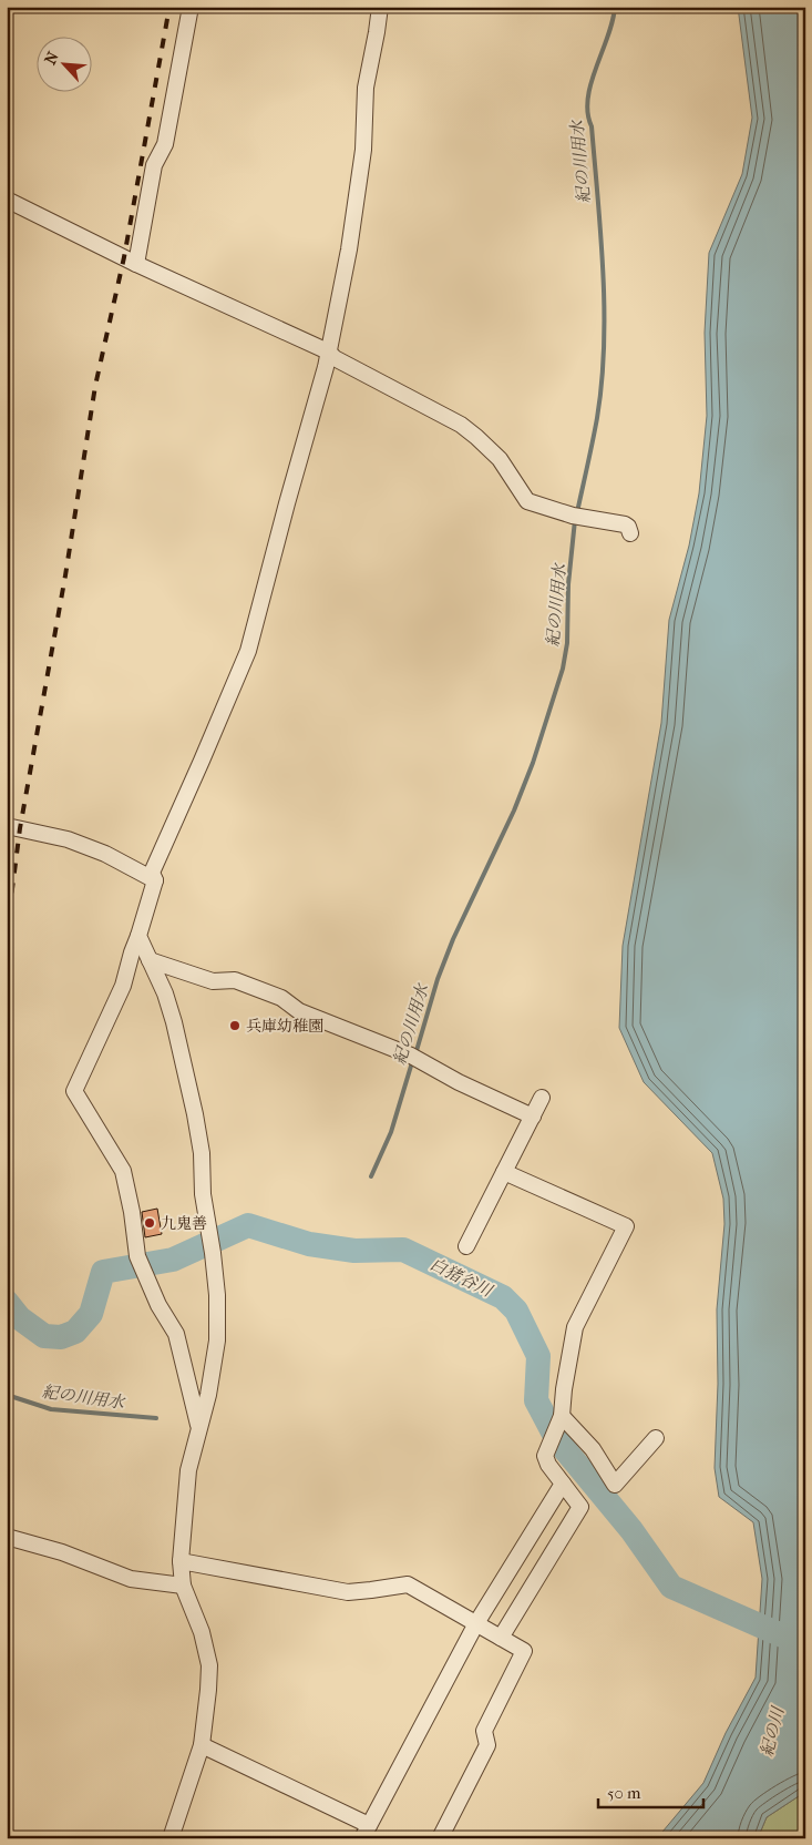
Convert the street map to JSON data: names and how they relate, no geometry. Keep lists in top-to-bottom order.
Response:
{
  "water": ["紀の川用水", "白猪谷川", "紀の川"],
  "places": ["兵庫幼稚園", "九鬼善"],
  "scale_bar": "50 m",
  "north": "top left"
}
